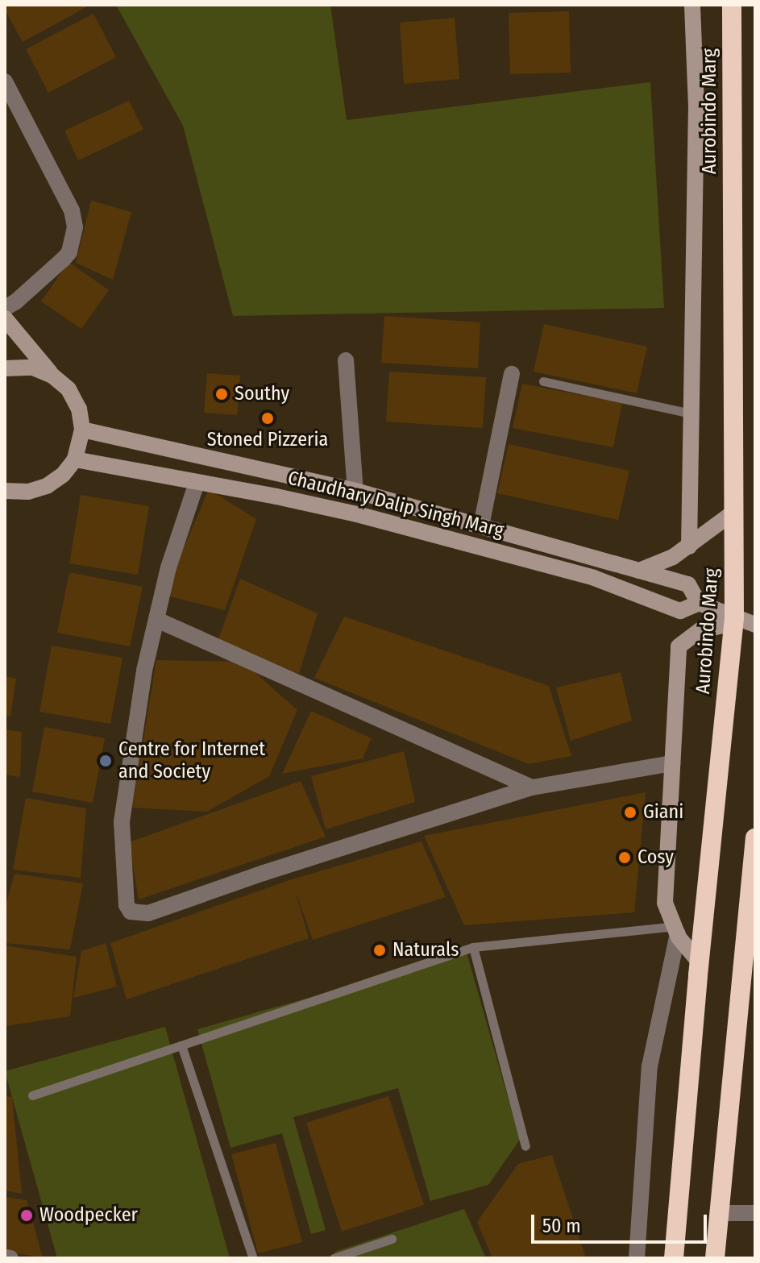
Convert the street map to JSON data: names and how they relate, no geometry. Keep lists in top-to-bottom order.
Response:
{
  "streets": {
    "highway": ["Aurobindo Marg"],
    "street": ["Chaudhary Dalip Singh Marg"]
  },
  "places": [
    "Southy",
    "Stoned Pizzeria",
    "Centre for Internet and Society",
    "Giani",
    "Cosy",
    "Naturals",
    "Woodpecker"
  ],
  "scale_bar": "50 m"
}
